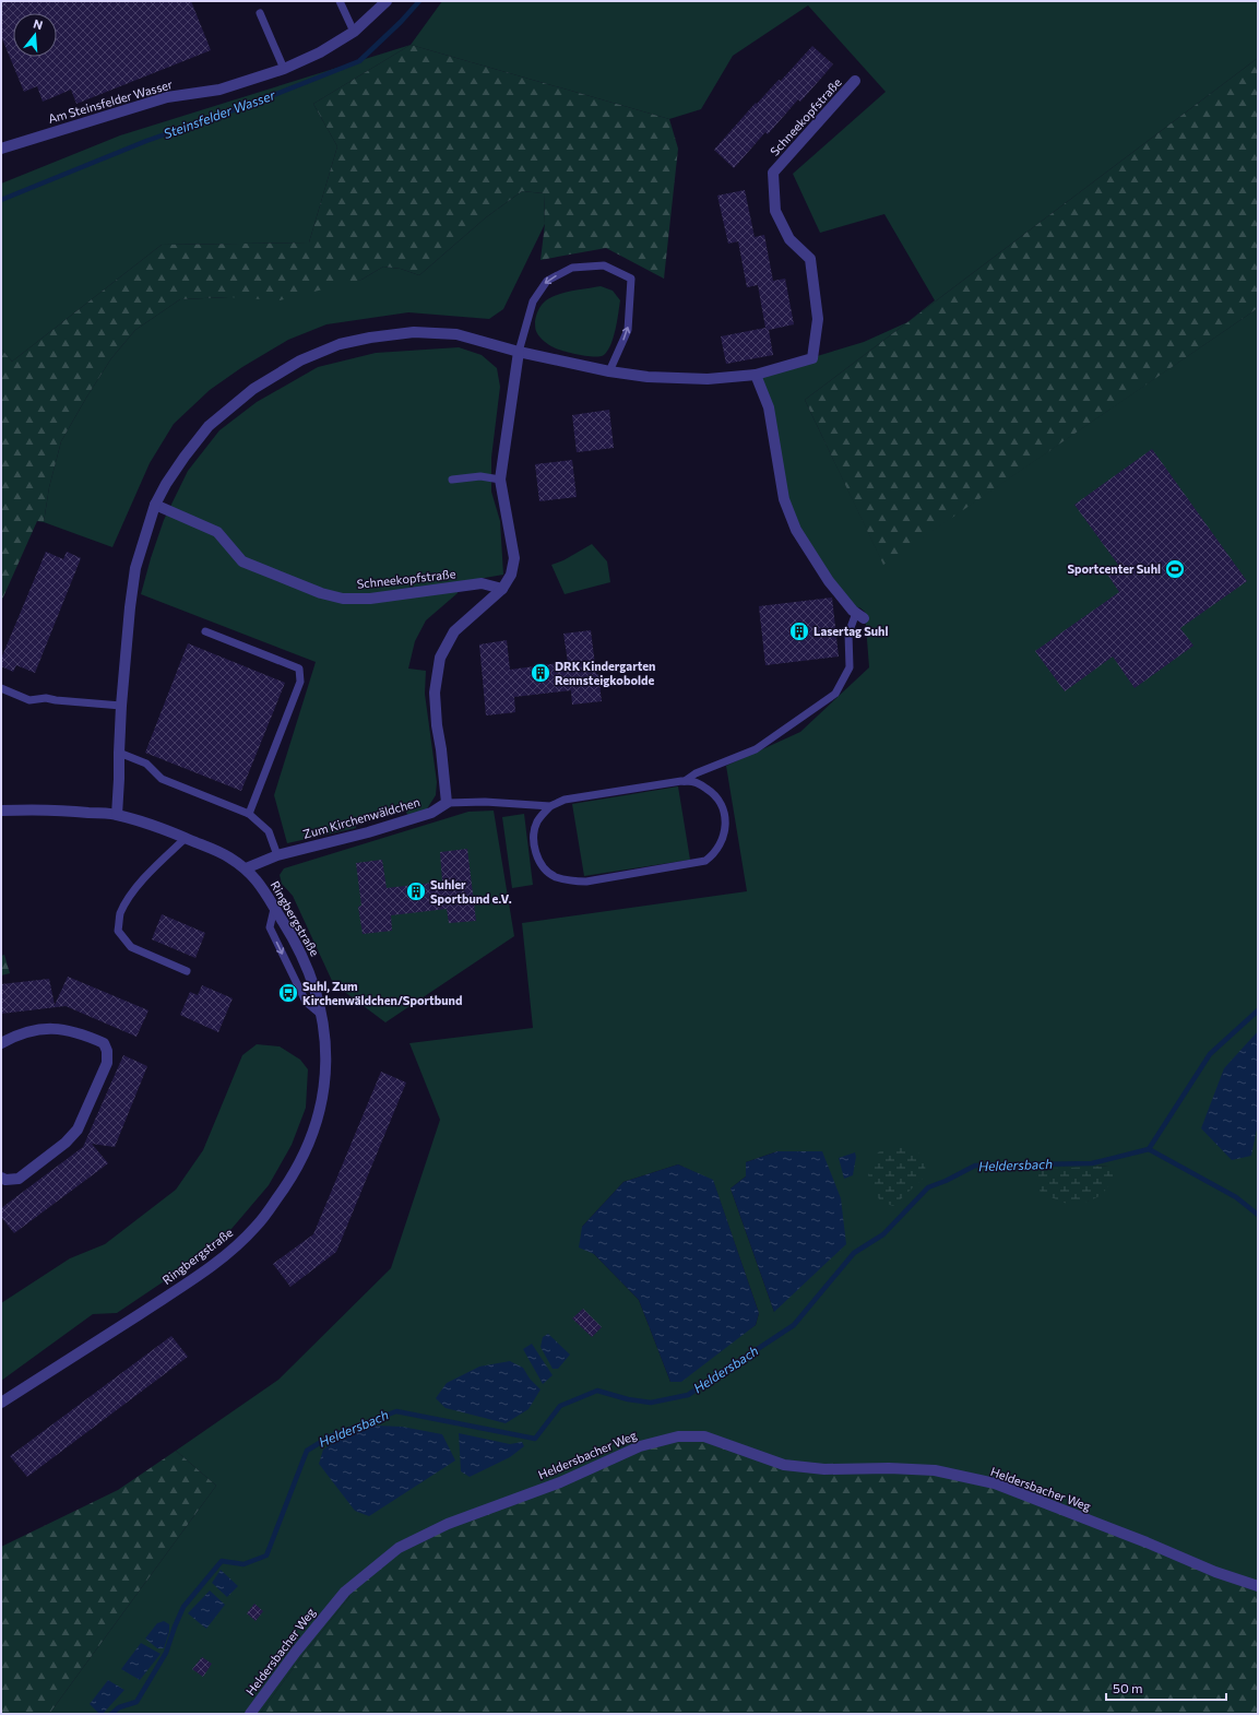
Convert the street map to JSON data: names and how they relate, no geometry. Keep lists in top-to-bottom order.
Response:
{
  "streets": {
    "street": [
      "Am Steinsfelder Wasser",
      "Schneekopfstraße",
      "Zum Kirchenwäldchen",
      "Ringbergstraße",
      "Heldersbacher Weg"
    ]
  },
  "crossings": [
    ["Schneekopfstraße", "Ringbergstraße"],
    ["Zum Kirchenwäldchen", "Ringbergstraße"]
  ],
  "water": ["Steinsfelder Wasser", "Heldersbach"],
  "places": {
    "sports": ["Sportcenter Suhl"],
    "building": ["Lasertag Suhl", "DRK Kindergarten Rennsteigkobolde", "Suhler Sportbund e.V."],
    "bus stop": ["Suhl, Zum Kirchenwäldchen/Sportbund"]
  },
  "scale_bar": "50 m",
  "north": "top"
}
